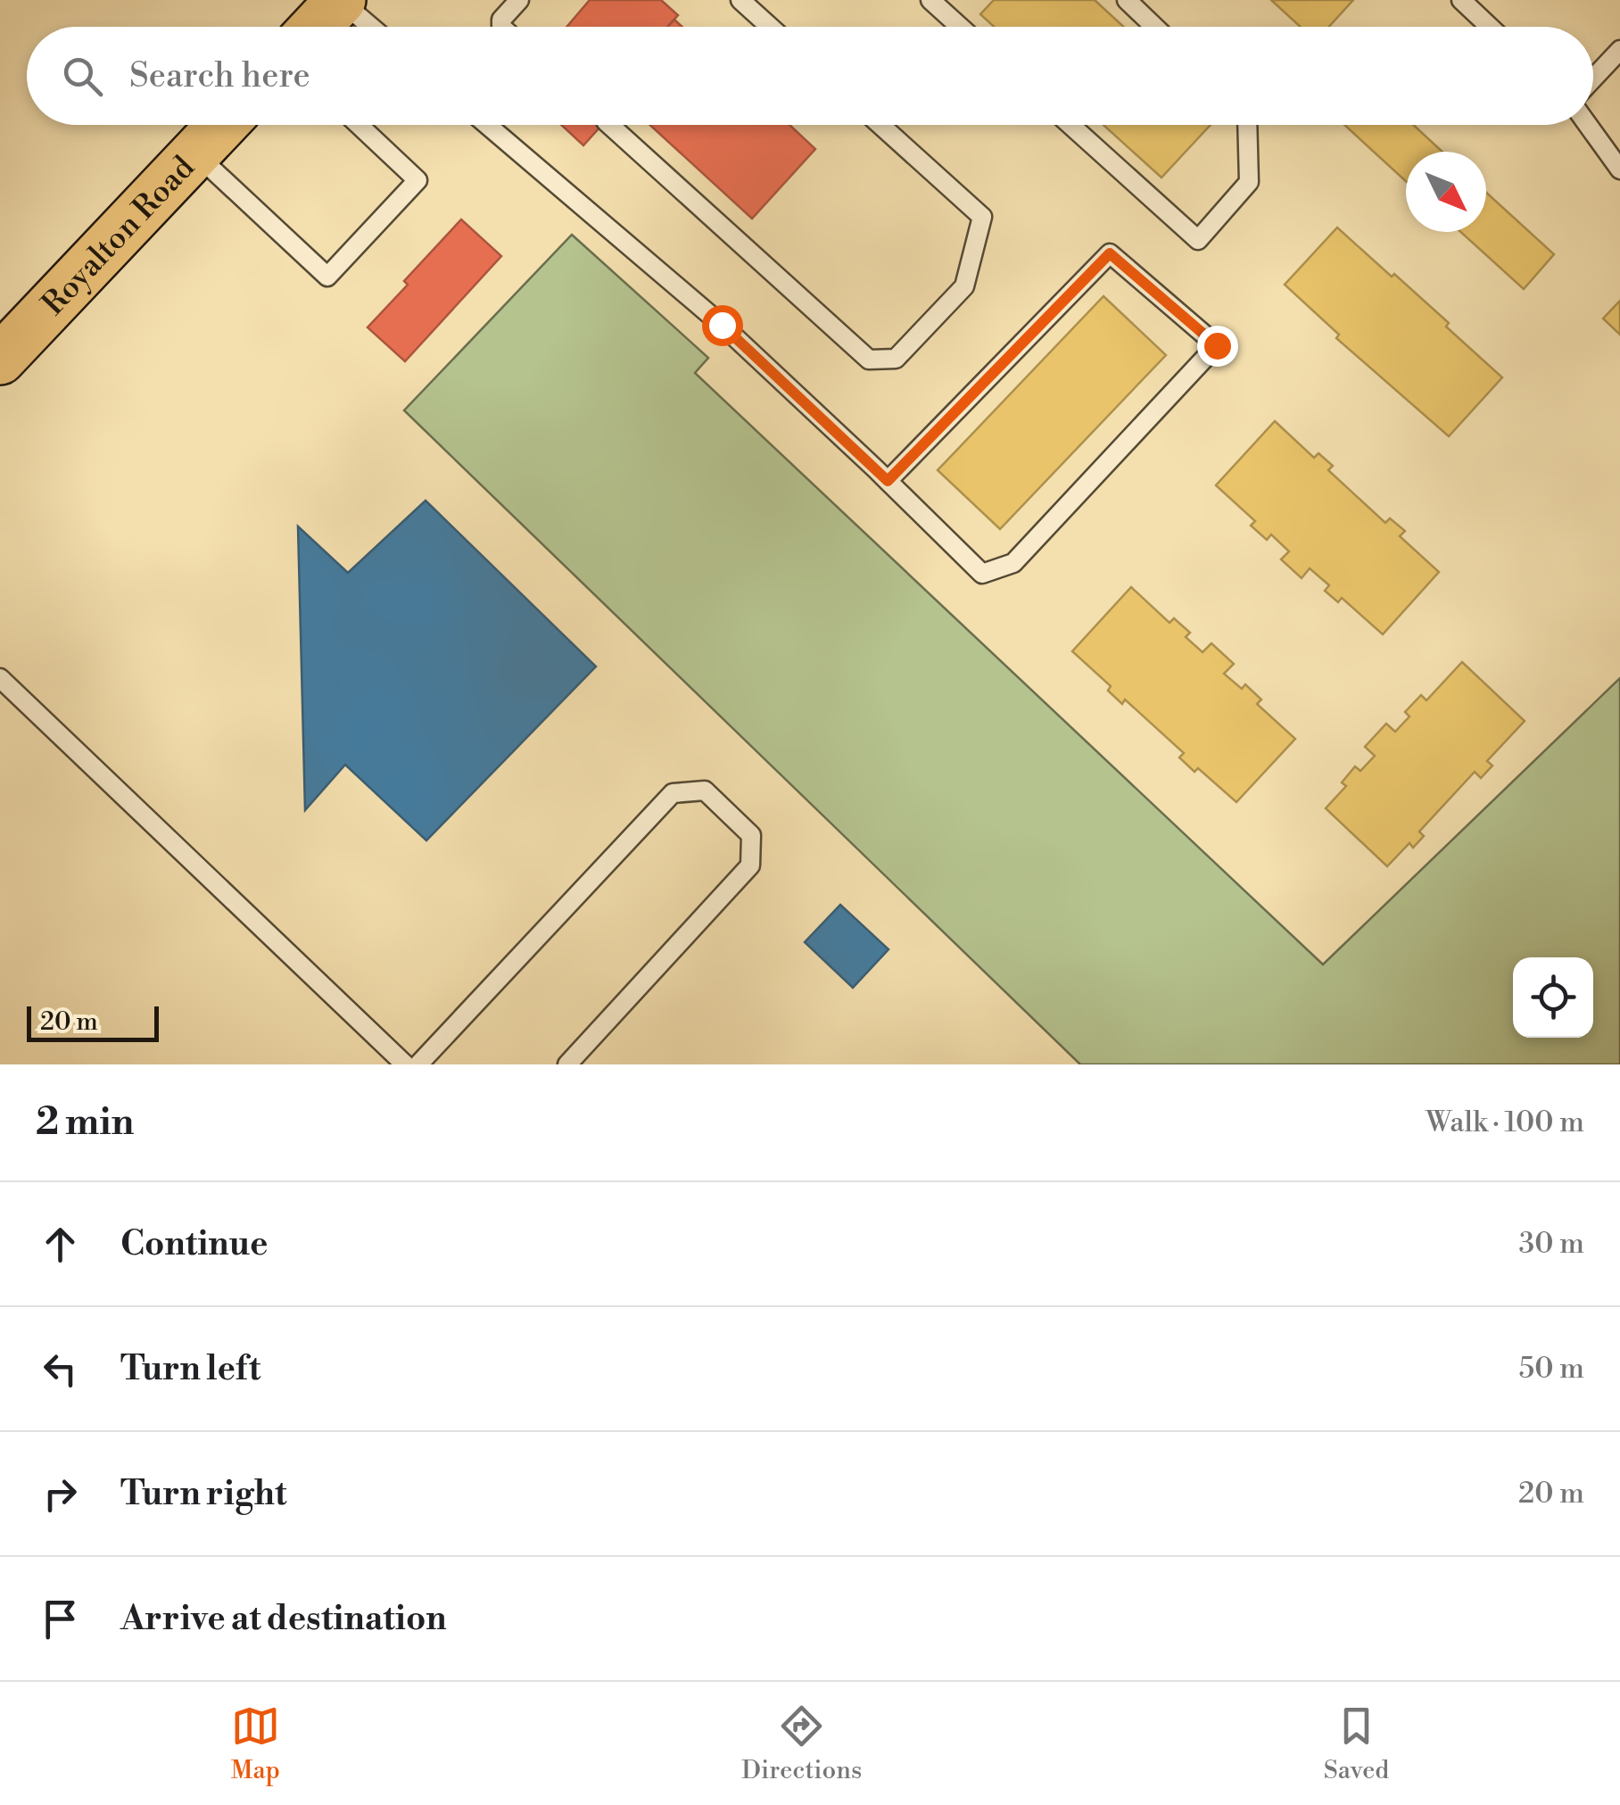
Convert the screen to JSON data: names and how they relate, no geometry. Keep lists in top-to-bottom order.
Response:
{
  "streets": {
    "main road": ["Royalton Road"]
  },
  "scale_bar": "20 m",
  "north": "bottom right",
  "page": {
    "search": "Search here",
    "scale": "20 m",
    "heading": ["2 min", "Walk · 100 m"],
    "list": [
      ["Continue", "30 m"],
      ["Turn left", "50 m"],
      ["Turn right", "20 m"],
      "Arrive at destination"
    ],
    "nav": ["Map", "Directions", "Saved"]
  }
}
